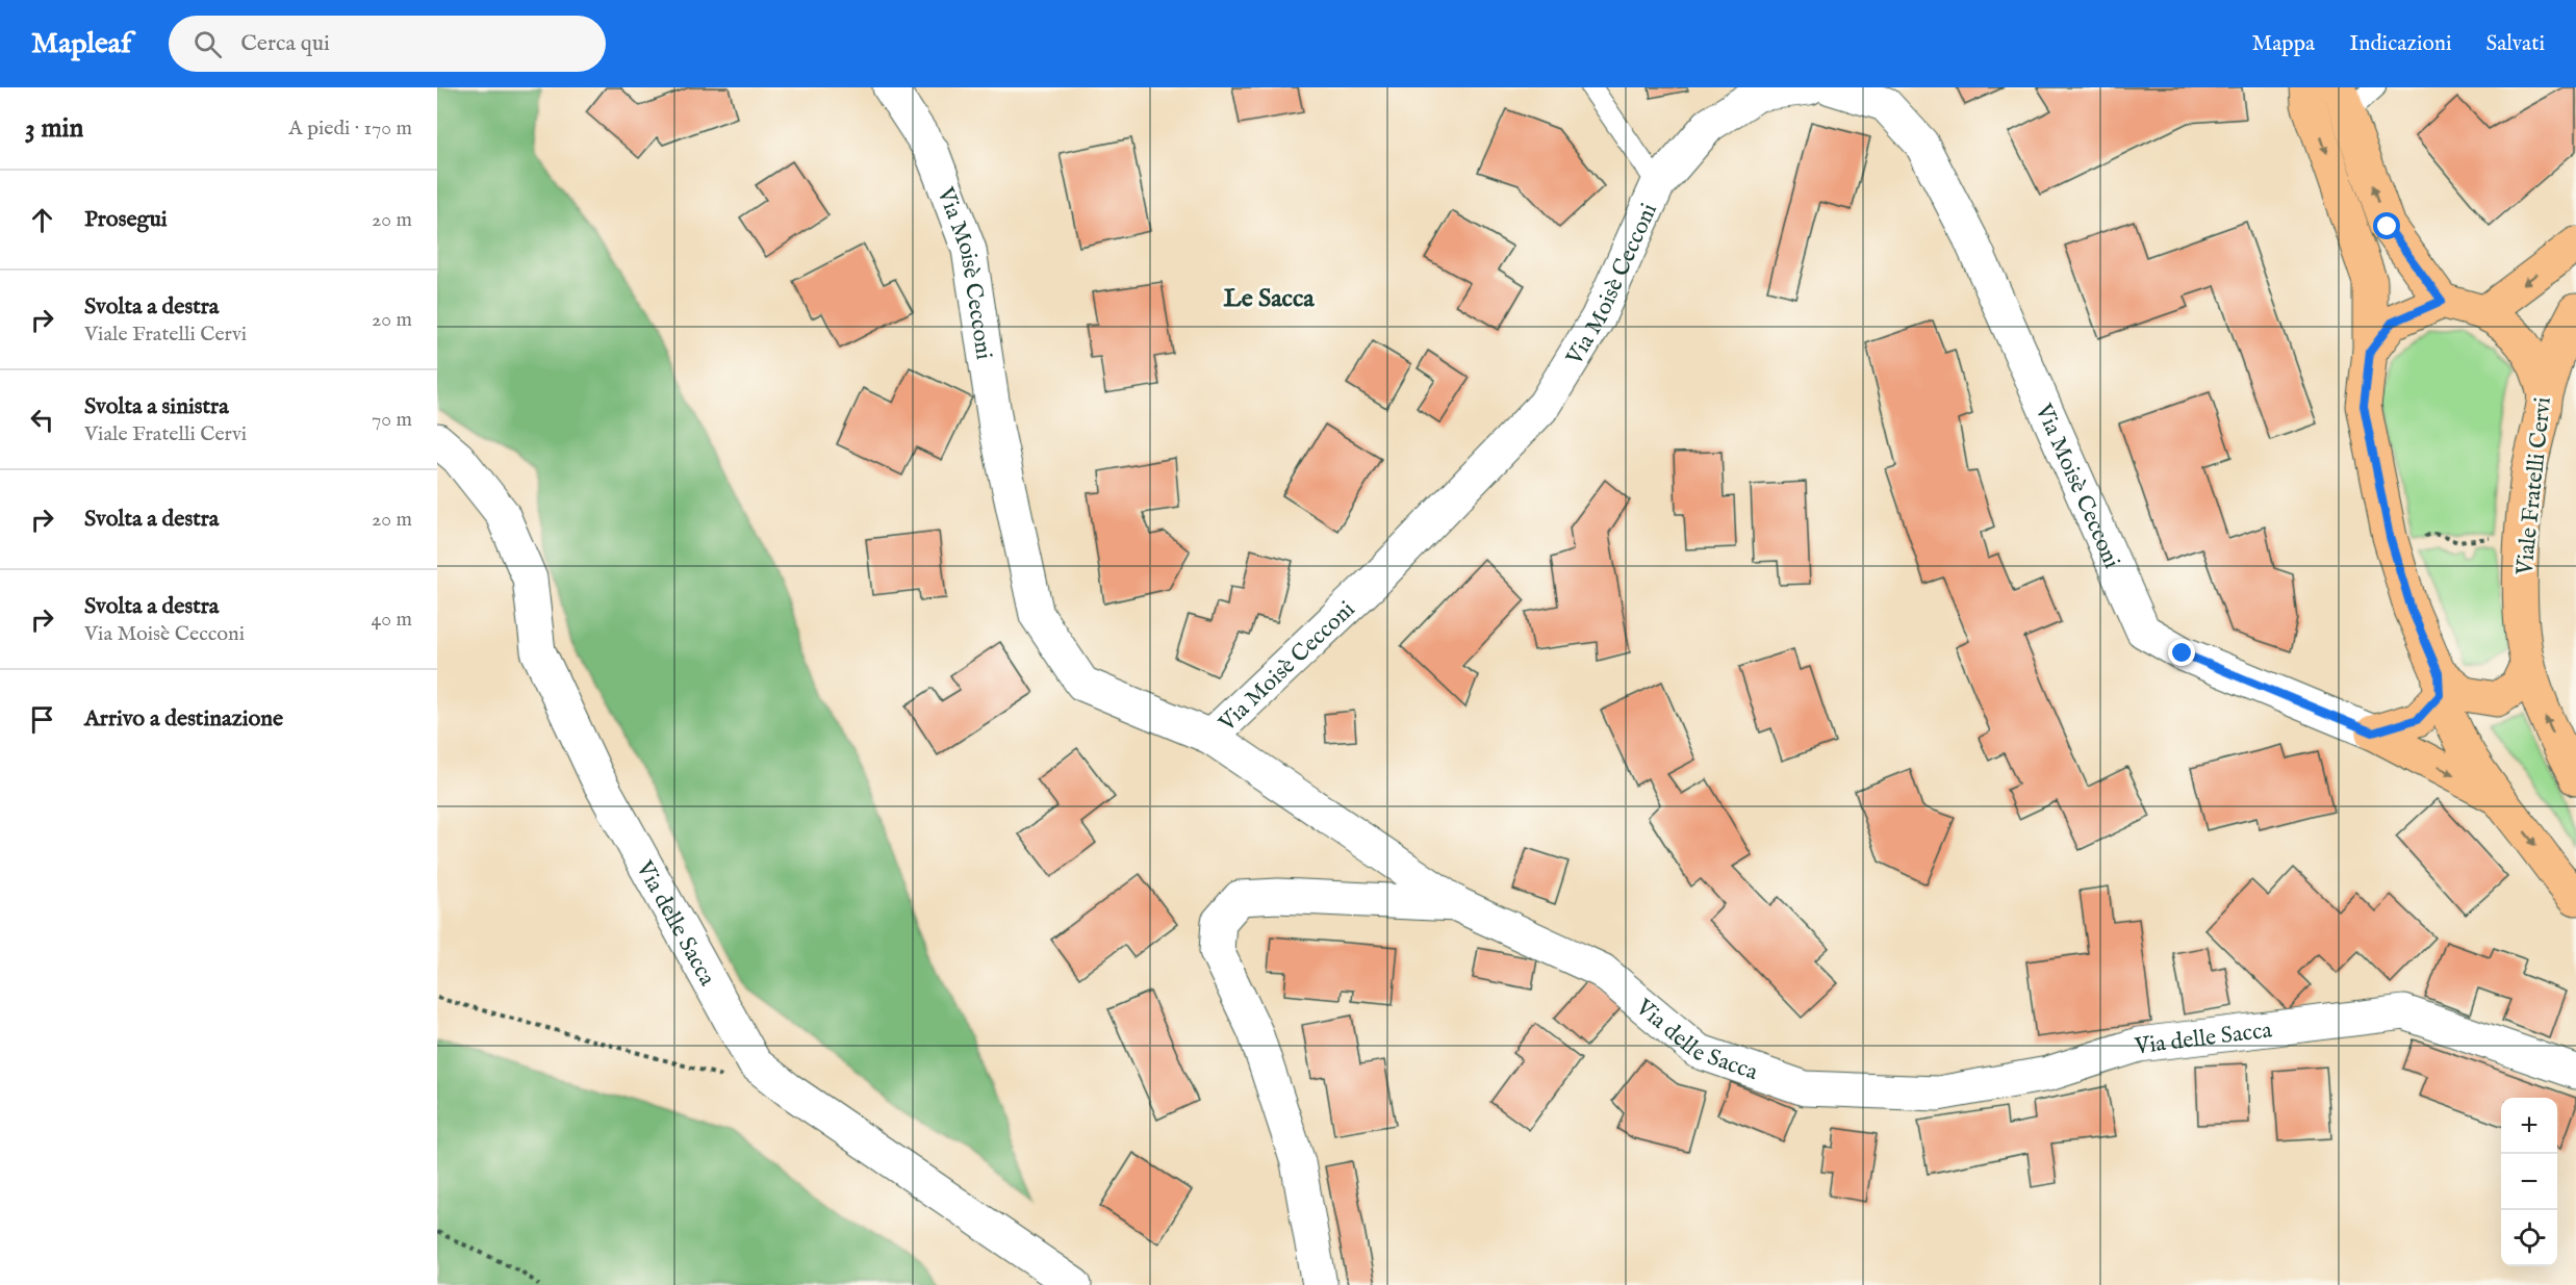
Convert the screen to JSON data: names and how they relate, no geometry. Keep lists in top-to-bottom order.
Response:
{
  "streets": {
    "main road": ["Viale Fratelli Cervi"],
    "street": ["Via Moisè Cecconi", "Via delle Sacca"]
  },
  "districts": ["Le Sacca"],
  "page": {
    "header": "Mapleaf",
    "search": "Cerca qui",
    "nav": ["Mappa", "Indicazioni", "Salvati"],
    "heading": ["3 min", "A piedi · 170 m"],
    "list": [
      ["Prosegui", "20 m"],
      ["Svolta a destra", "Viale Fratelli Cervi", "20 m"],
      ["Svolta a sinistra", "Viale Fratelli Cervi", "70 m"],
      ["Svolta a destra", "20 m"],
      ["Svolta a destra", "Via Moisè Cecconi", "40 m"],
      "Arrivo a destinazione"
    ],
    "map_buttons": ["+", "−"]
  }
}
